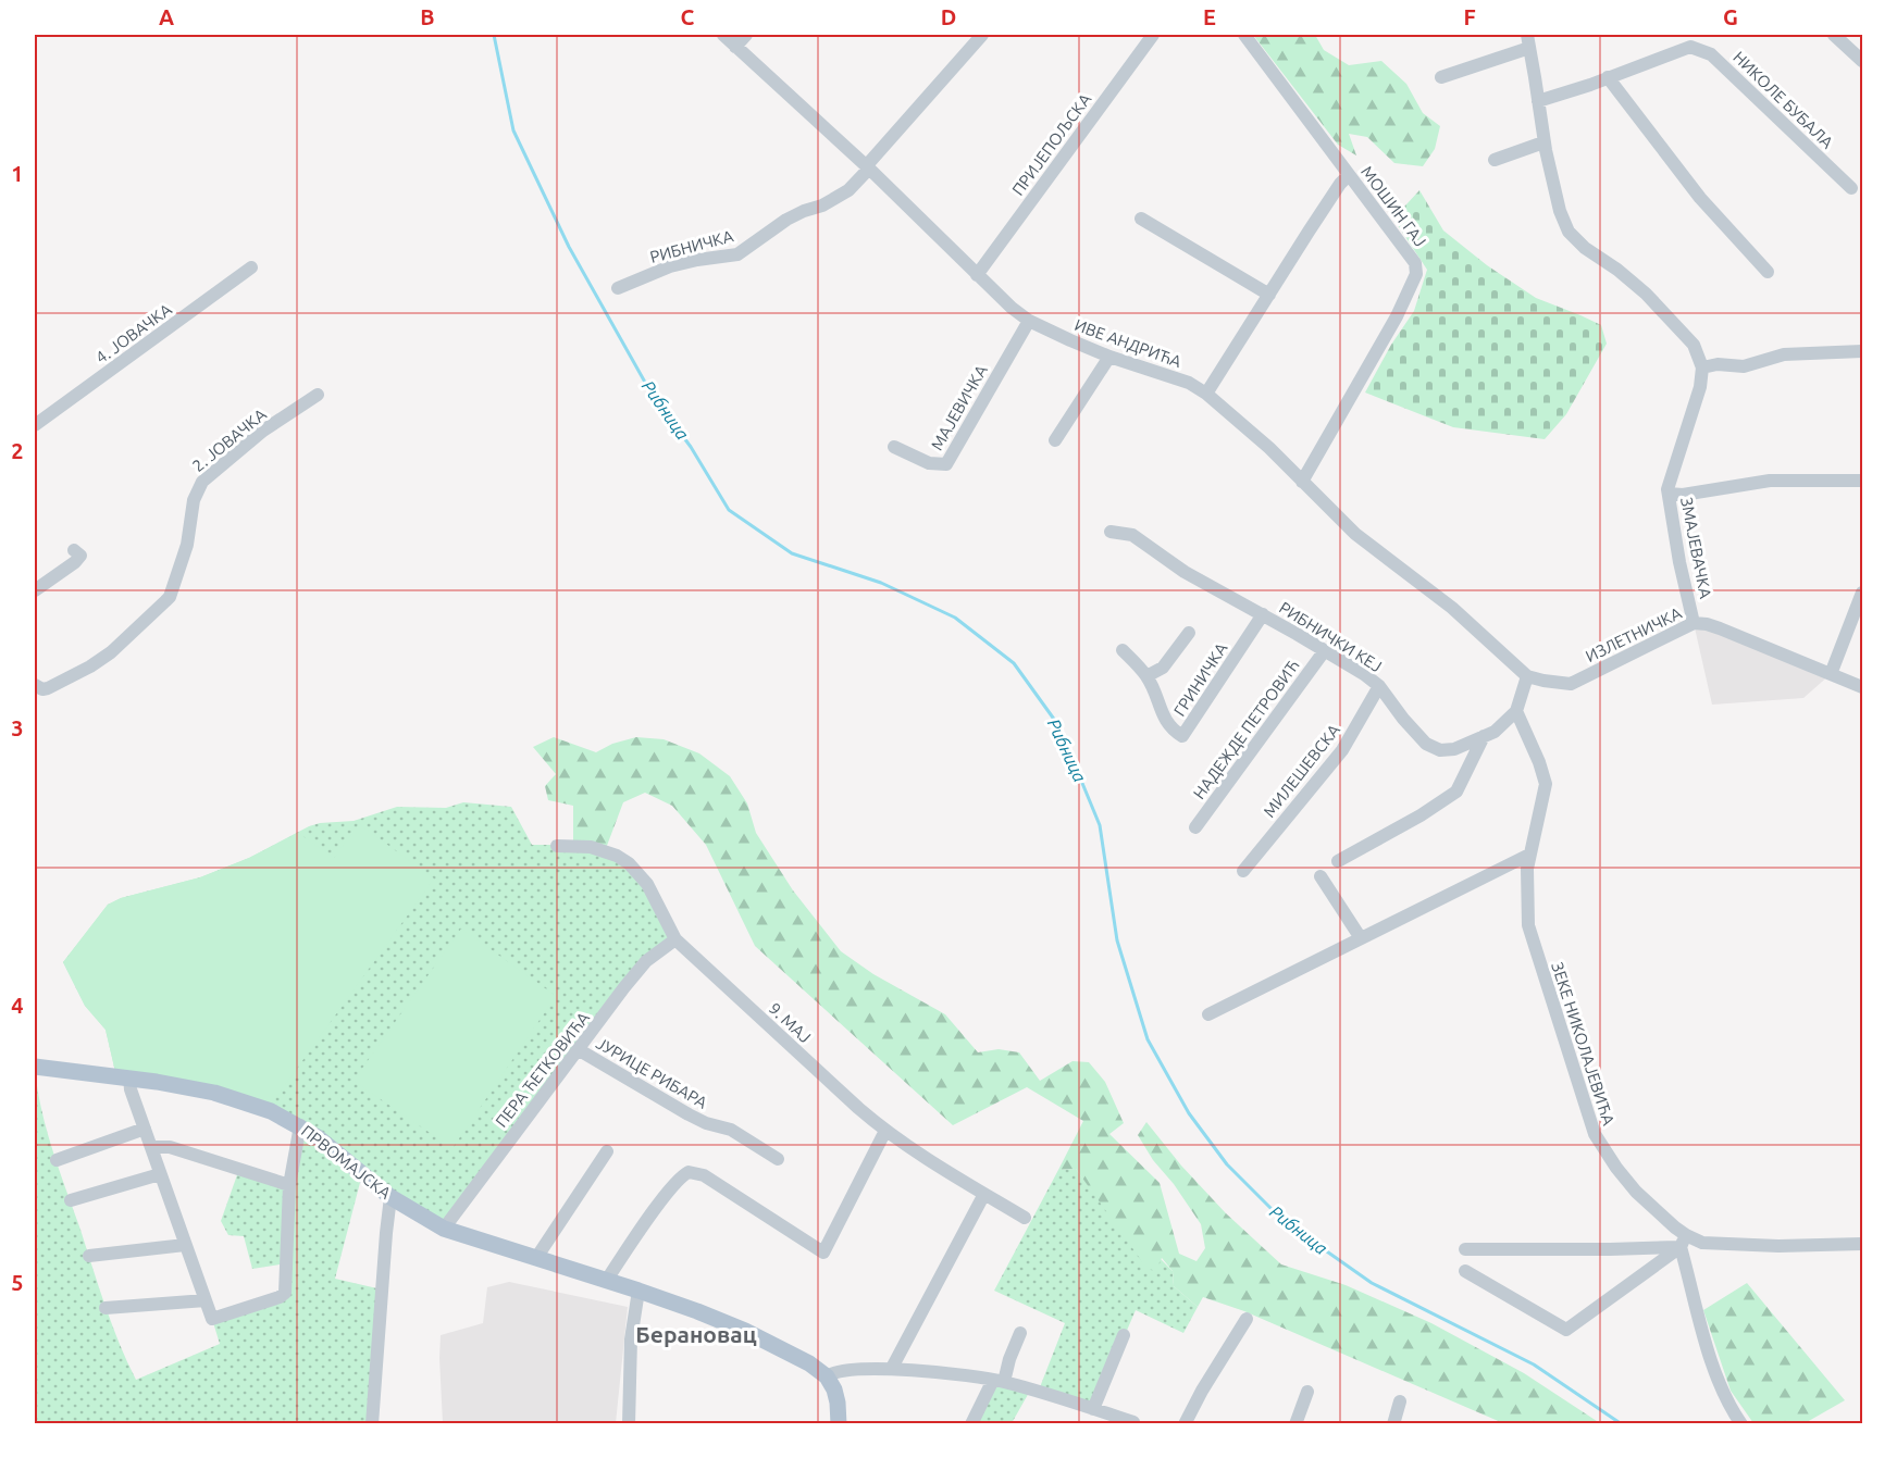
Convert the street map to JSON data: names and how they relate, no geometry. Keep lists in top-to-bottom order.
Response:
{
  "streets": {
    "main road": ["ПРВОМАЈСКА"],
    "street": [
      "НИКОЛЕ БУБАЛА",
      "ПРИЈЕПОЉСКА",
      "МОШИН ГАЈ",
      "РИБНИЧКА",
      "4. ЈОВАЧКА",
      "ИВЕ АНДРИЋА",
      "МАЈЕВИЧКА",
      "2. ЈОВАЧКА",
      "ЗМАЈЕВАЧКА",
      "ИЗЛЕТНИЧКА",
      "РИБНИЧКИ КЕЈ",
      "ГРИНИЧКА",
      "НАДЕЖДЕ ПЕТРОВИЋ",
      "МИЛЕШЕВСКА",
      "9. МАЈ",
      "ЗЕКЕ НИКОЛАЈЕВИЋА",
      "ПЕРА ЋЕТКОВИЋА",
      "ЈУРИЦЕ РИБАРА"
    ]
  },
  "crossings": [
    ["ПРИЈЕПОЉСКА", "ИВЕ АНДРИЋА"],
    ["МОШИН ГАЈ", "ИВЕ АНДРИЋА"],
    ["РИБНИЧКА", "ИВЕ АНДРИЋА"],
    ["ИВЕ АНДРИЋА", "МАЈЕВИЧКА"],
    ["ИВЕ АНДРИЋА", "ИЗЛЕТНИЧКА"],
    ["ЗМАЈЕВАЧКА", "ИЗЛЕТНИЧКА"],
    ["РИБНИЧКИ КЕЈ", "ГРИНИЧКА"],
    ["РИБНИЧКИ КЕЈ", "НАДЕЖДЕ ПЕТРОВИЋ"],
    ["РИБНИЧКИ КЕЈ", "МИЛЕШЕВСКА"],
    ["РИБНИЧКИ КЕЈ", "ЗЕКЕ НИКОЛАЈЕВИЋА"],
    ["9. МАЈ", "ПЕРА ЋЕТКОВИЋА"],
    ["ПЕРА ЋЕТКОВИЋА", "ЈУРИЦЕ РИБАРА"],
    ["ПЕРА ЋЕТКОВИЋА", "ПРВОМАЈСКА"]
  ],
  "districts": ["Берановац"],
  "water": ["Рибница"],
  "grid": {
    "columns": [
      "A",
      "B",
      "C",
      "D",
      "E",
      "F",
      "G"
    ],
    "rows": [
      "1",
      "2",
      "3",
      "4",
      "5"
    ]
  }
}
